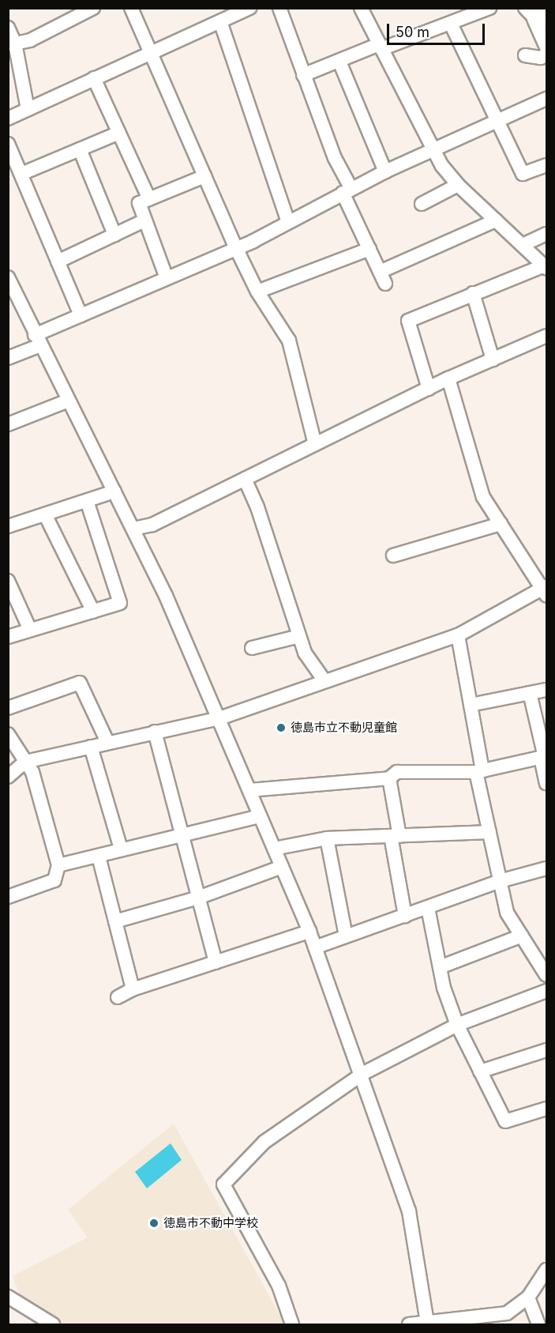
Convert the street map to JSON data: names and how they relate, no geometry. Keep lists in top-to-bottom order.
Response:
{
  "places": ["徳島市立不動児童館", "徳島市不動中学校"],
  "scale_bar": "50 m"
}
